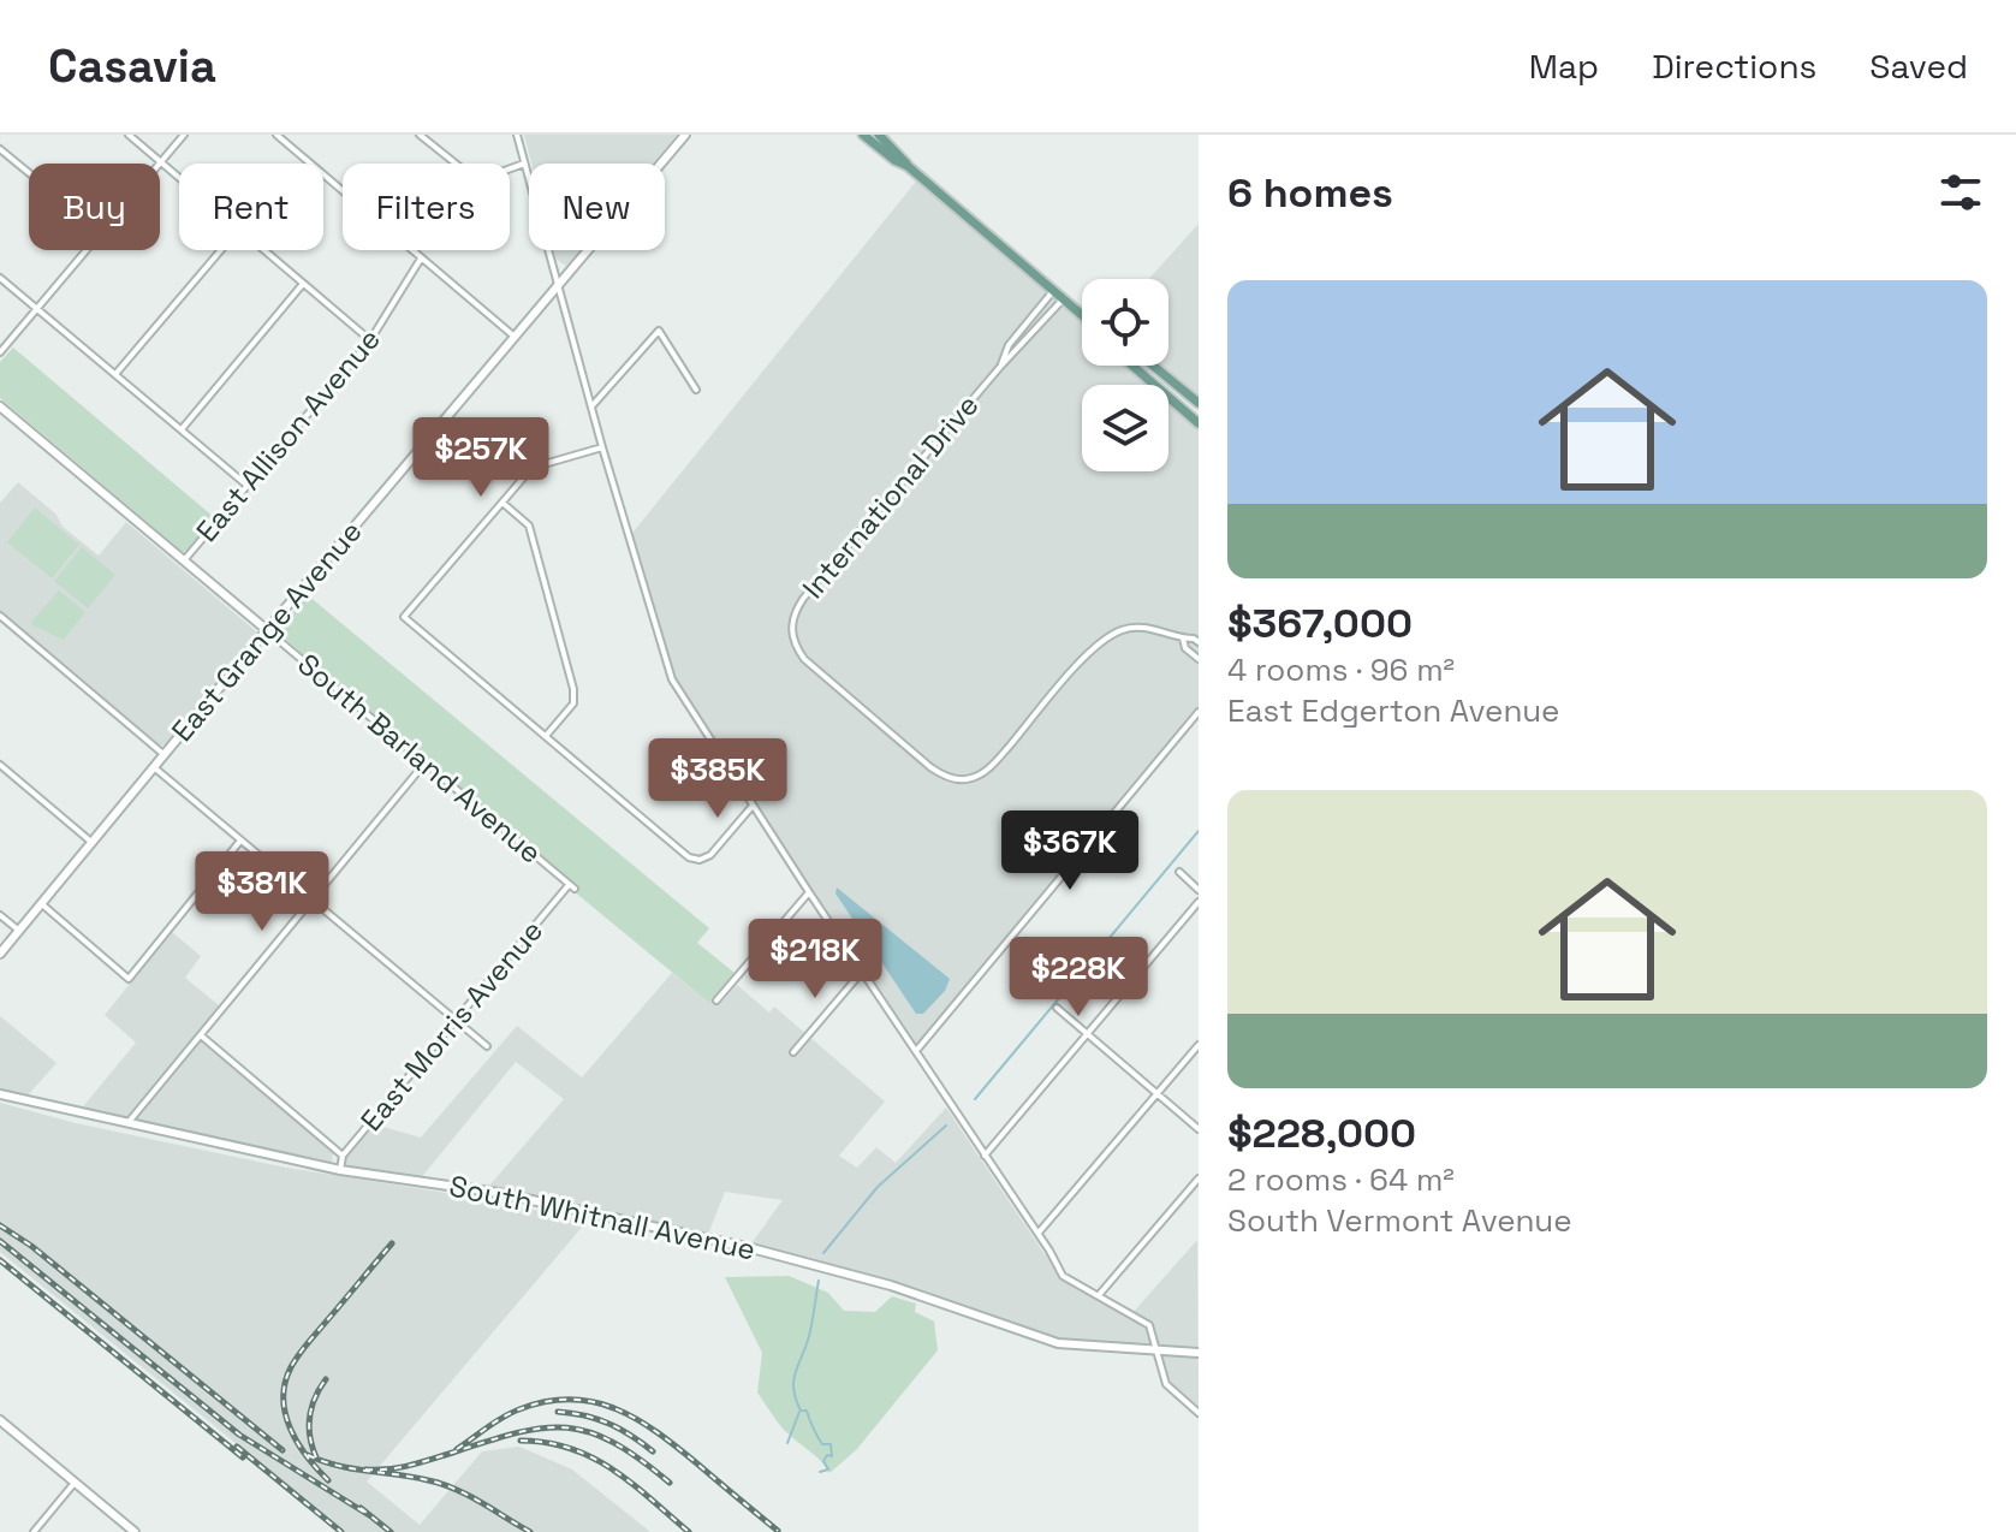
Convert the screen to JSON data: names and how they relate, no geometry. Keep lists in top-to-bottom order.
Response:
{
  "streets": {
    "street": [
      "East Allison Avenue",
      "International Drive",
      "East Grange Avenue",
      "South Barland Avenue",
      "East Morris Avenue",
      "South Whitnall Avenue"
    ]
  },
  "crossings": [
    ["East Allison Avenue", "South Barland Avenue"],
    ["East Grange Avenue", "South Barland Avenue"],
    ["South Barland Avenue", "East Morris Avenue"],
    ["East Morris Avenue", "South Whitnall Avenue"]
  ],
  "page": {
    "header": "Casavia",
    "nav": ["Map", "Directions", "Saved"],
    "heading": "6 homes",
    "chip": [
      "Buy",
      "Rent",
      "Filters",
      "New"
    ],
    "list": [
      {
        "name": "$367,000",
        "note": "4 rooms · 96 m² · East Edgerton Avenue"
      },
      {
        "name": "$228,000",
        "note": "2 rooms · 64 m² · South Vermont Avenue"
      }
    ],
    "price": [
      "$257K",
      "$385K",
      "$367K",
      "$381K",
      "$218K",
      "$228K"
    ]
  }
}
